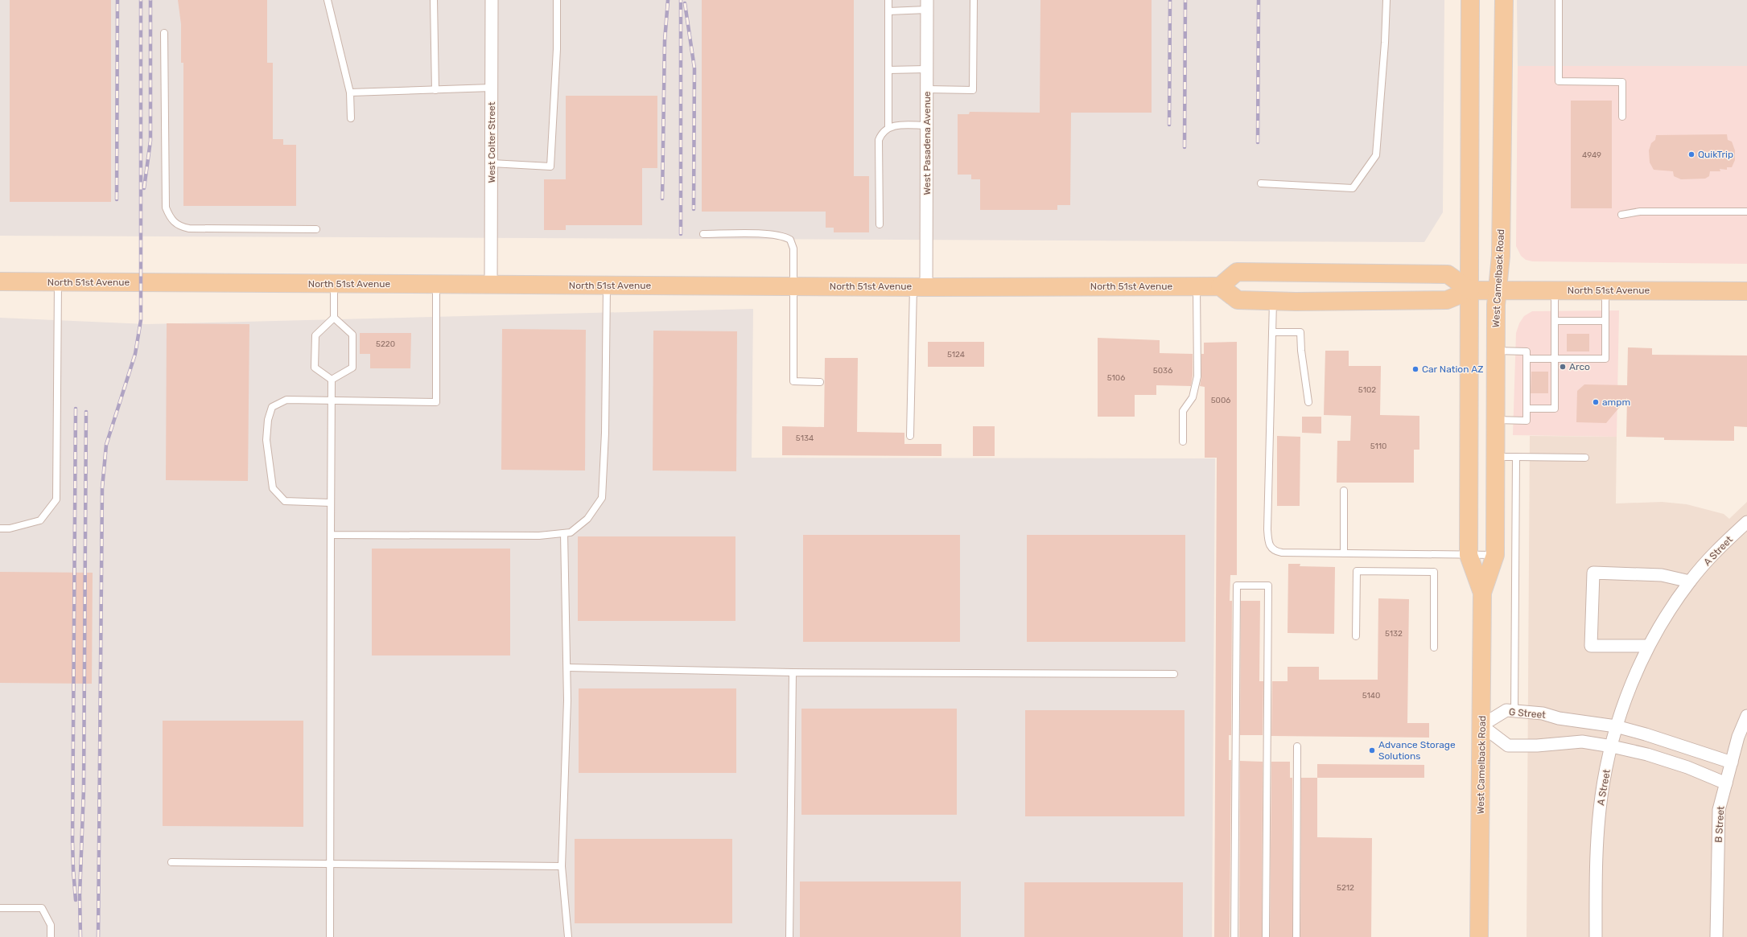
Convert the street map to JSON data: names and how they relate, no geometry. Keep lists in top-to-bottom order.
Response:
{
  "streets": {
    "main road": ["West Camelback Road", "North 51st Avenue"],
    "street": [
      "West Colter Street",
      "West Pasadena Avenue",
      "A Street",
      "G Street",
      "B Street"
    ]
  },
  "crossings": [
    ["West Colter Street", "North 51st Avenue"],
    ["West Pasadena Avenue", "North 51st Avenue"],
    ["West Camelback Road", "North 51st Avenue"],
    ["West Camelback Road", "G Street"],
    ["A Street", "G Street"],
    ["G Street", "B Street"]
  ],
  "places": [
    "QuikTrip",
    "Arco",
    "Car Nation AZ",
    "ampm",
    "Advance Storage Solutions"
  ],
  "house_numbers": [
    "4949",
    "5220",
    "5124",
    "5036",
    "5106",
    "5102",
    "5006",
    "5134",
    "5110",
    "5132",
    "5140",
    "5212"
  ]
}
